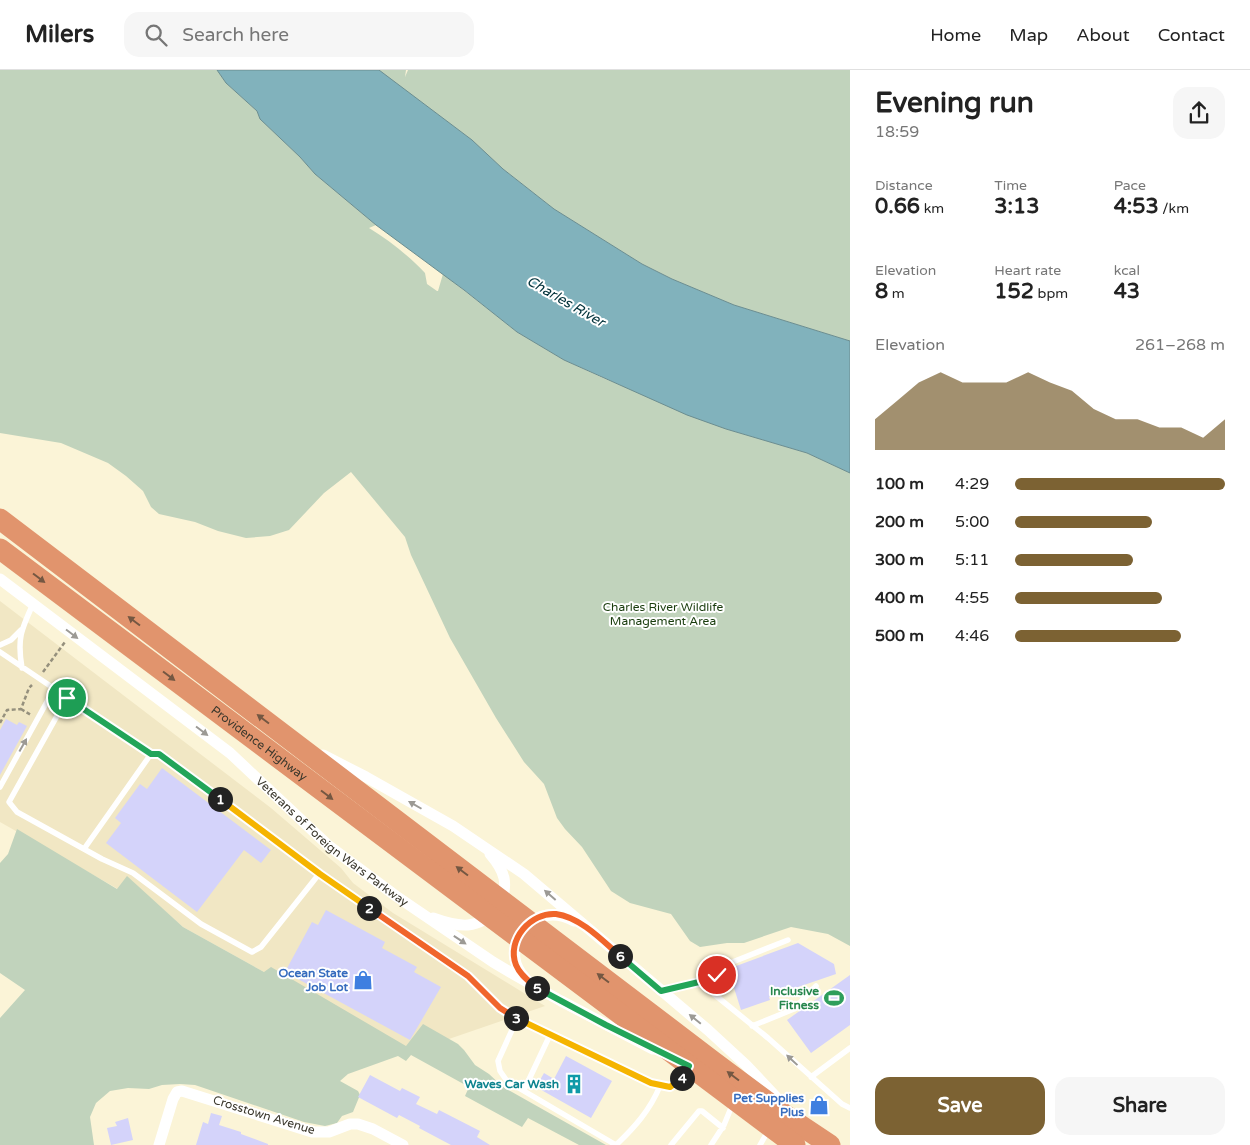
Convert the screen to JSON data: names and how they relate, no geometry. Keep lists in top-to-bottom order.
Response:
{
  "streets": {
    "highway": ["Providence Highway", "Veterans of Foreign Wars Parkway"],
    "street": ["Crosstown Avenue"]
  },
  "crossings": [
    ["Providence Highway", "Veterans of Foreign Wars Parkway"]
  ],
  "water": ["Charles River"],
  "parks": ["Charles River Wildlife Management Area"],
  "places": {
    "shop": ["Ocean State Job Lot", "Pet Supplies Plus"],
    "sports": ["Inclusive Fitness"],
    "building": ["Waves Car Wash"]
  },
  "page": {
    "header": "Milers",
    "search": "Search here",
    "nav": [
      "Home",
      "Map",
      "About",
      "Contact"
    ],
    "heading": ["Evening run", "18:59"],
    "stats": [
      ["Distance", "0.66 km"],
      ["Time", "3:13"],
      ["Pace", "4:53 /km"],
      ["Elevation", "8 m"],
      ["Heart rate", "152 bpm"],
      ["kcal", "43"]
    ],
    "chart": ["Elevation", "261–268 m"],
    "list": [
      {
        "name": "100 m",
        "note": "4:29"
      },
      {
        "name": "200 m",
        "note": "5:00"
      },
      {
        "name": "300 m",
        "note": "5:11"
      },
      {
        "name": "400 m",
        "note": "4:55"
      },
      {
        "name": "500 m",
        "note": "4:46"
      }
    ],
    "pins": [
      "1",
      "2",
      "6",
      "5",
      "3",
      "4"
    ],
    "buttons": ["Save", "Share"]
  }
}
